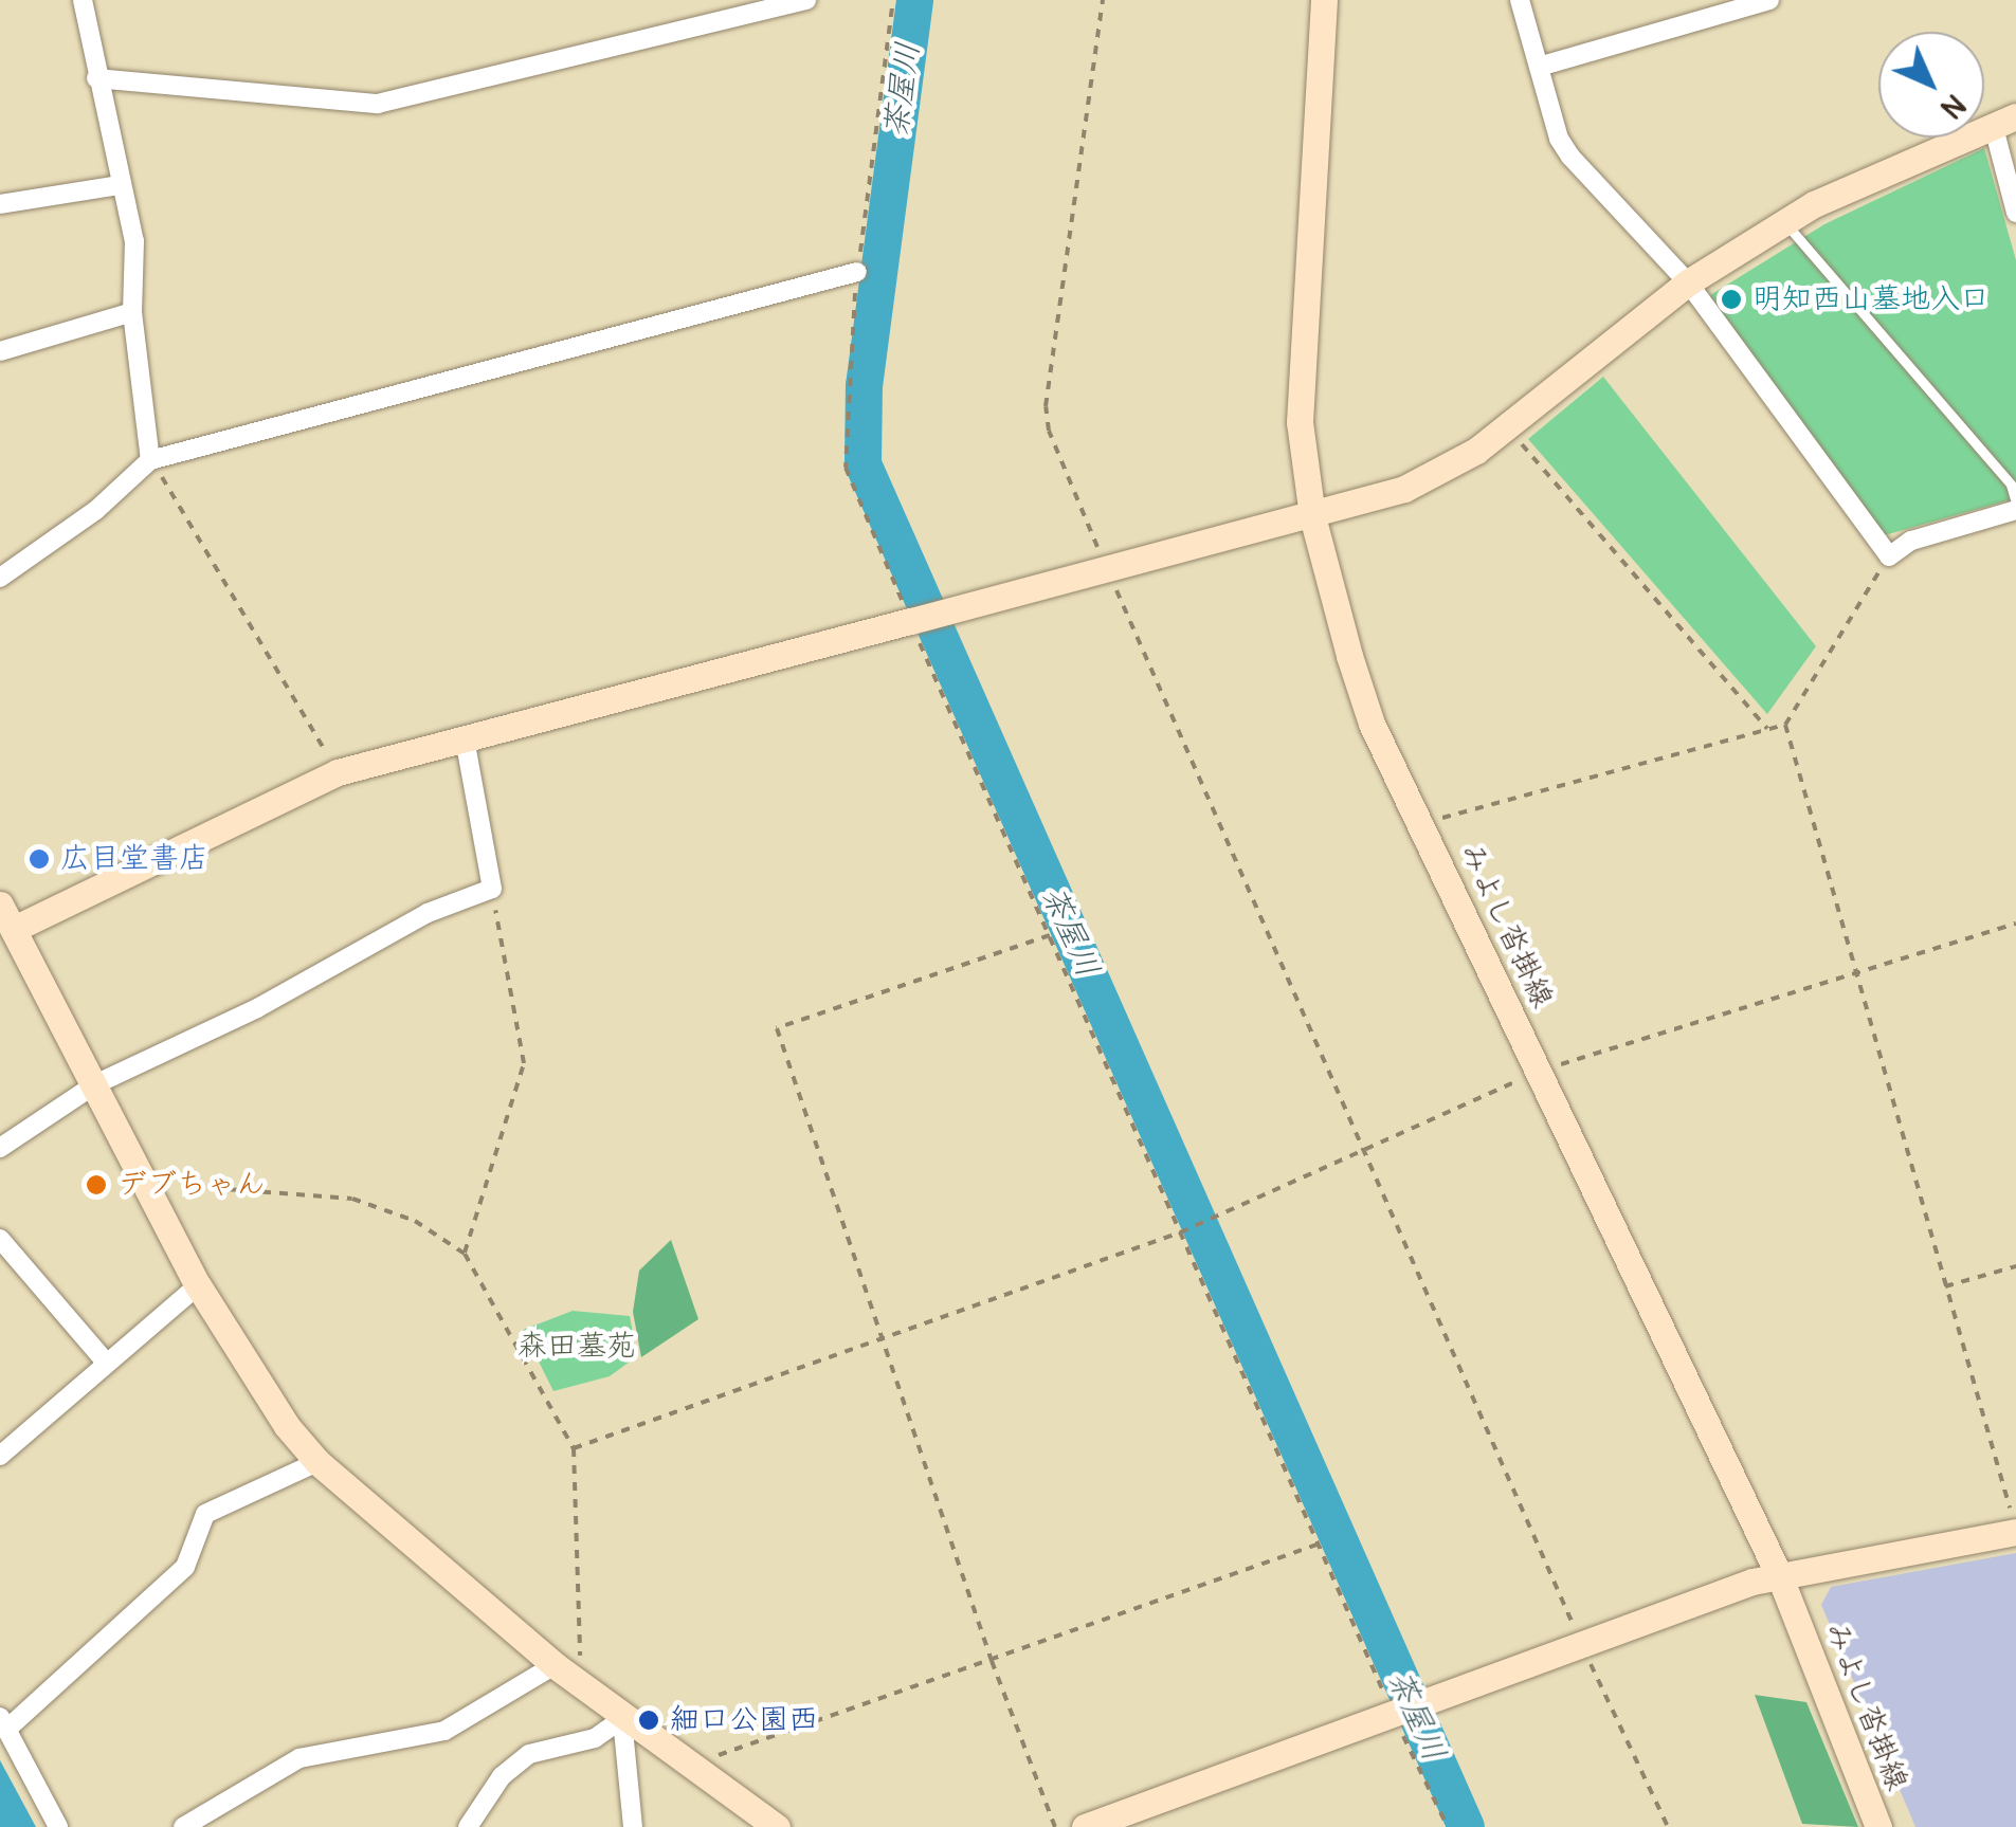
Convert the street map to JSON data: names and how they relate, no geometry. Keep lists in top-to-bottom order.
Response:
{
  "streets": {
    "street": ["みよし沓掛線"]
  },
  "water": ["茶屋川"],
  "parks": ["森田墓苑"],
  "places": [
    "明知西山墓地入口",
    "広目堂書店",
    "デブちゃん",
    "細口公園西"
  ],
  "north": "bottom right"
}
